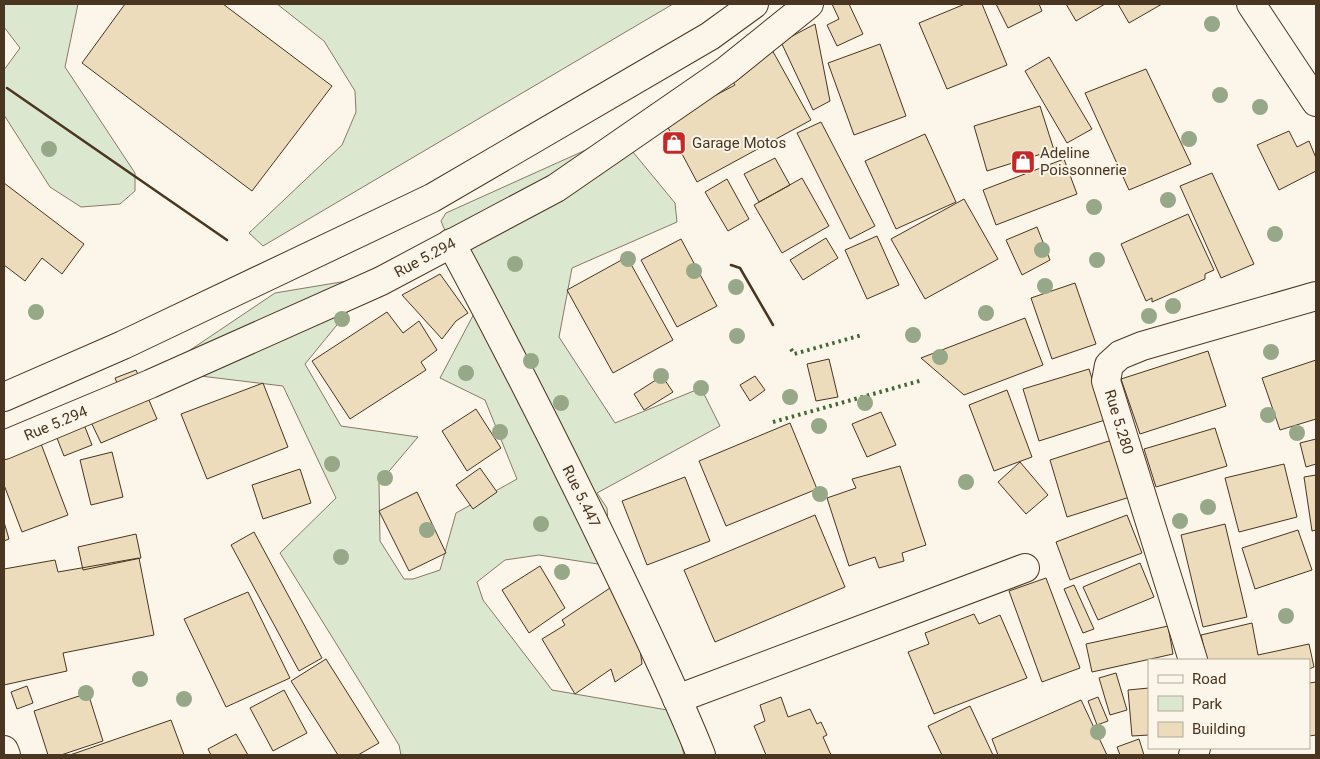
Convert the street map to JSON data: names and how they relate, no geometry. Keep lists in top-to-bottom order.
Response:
{
  "streets": {
    "main road": ["Rue 5.294", "Rue 5.280", "Rue 5.447"]
  },
  "crossings": [
    ["Rue 5.294", "Rue 5.447"]
  ],
  "places": {
    "shop": ["Garage Motos", "Adeline Poissonnerie"]
  },
  "legend": ["Road", "Park", "Building"]
}
